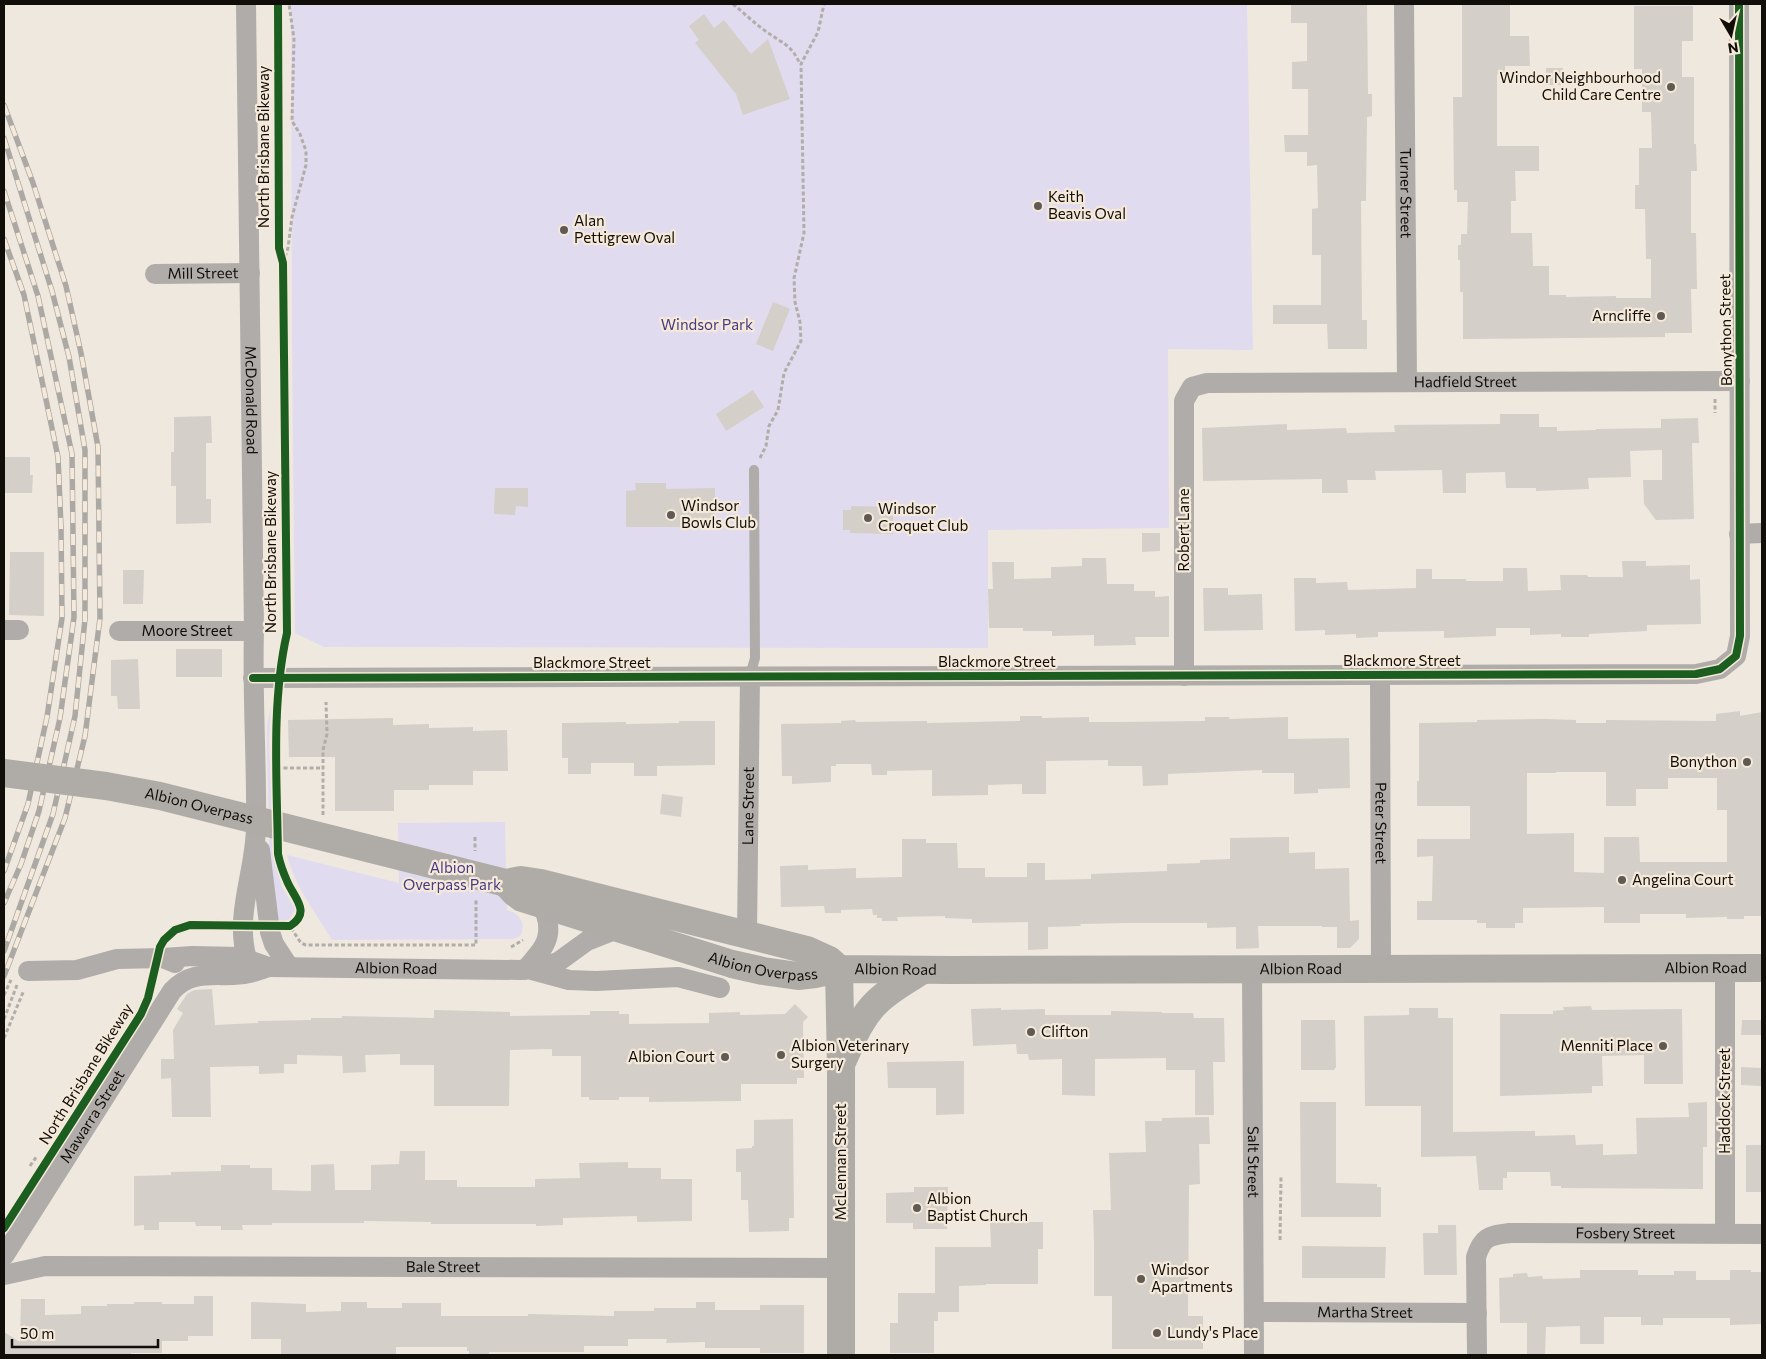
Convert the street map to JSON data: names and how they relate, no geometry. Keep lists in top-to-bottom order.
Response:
{
  "streets": {
    "main road": ["Albion Overpass", "Albion Road", "McLennan Street"],
    "street": [
      "Turner Street",
      "Mill Street",
      "Bonython Street",
      "Hadfield Street",
      "McDonald Road",
      "Robert Lane",
      "Moore Street",
      "Blackmore Street",
      "Lane Street",
      "Peter Street",
      "Haddock Street",
      "Mawarra Street",
      "Salt Street",
      "Fosbery Street",
      "Bale Street",
      "Martha Street"
    ],
    "cycle path": ["North Brisbane Bikeway"]
  },
  "crossings": [
    ["Turner Street", "Hadfield Street"],
    ["Mill Street", "McDonald Road"],
    ["Bonython Street", "Hadfield Street"],
    ["Bonython Street", "Blackmore Street"],
    ["Hadfield Street", "Robert Lane"],
    ["McDonald Road", "Moore Street"],
    ["McDonald Road", "Blackmore Street"],
    ["McDonald Road", "Albion Road"],
    ["Robert Lane", "Blackmore Street"],
    ["Blackmore Street", "Lane Street"],
    ["Blackmore Street", "Peter Street"],
    ["Albion Overpass", "Lane Street"],
    ["Albion Overpass", "Albion Road"],
    ["Albion Overpass", "McLennan Street"],
    ["Peter Street", "Albion Road"],
    ["Albion Road", "Haddock Street"],
    ["Albion Road", "Mawarra Street"],
    ["Albion Road", "McLennan Street"],
    ["Albion Road", "Salt Street"],
    ["Haddock Street", "Fosbery Street"],
    ["McLennan Street", "Bale Street"],
    ["Salt Street", "Martha Street"],
    ["Fosbery Street", "Martha Street"]
  ],
  "parks": ["Windsor Park", "Albion Overpass Park"],
  "places": [
    "Windor Neighbourhood Child Care Centre",
    "Keith Beavis Oval",
    "Alan Pettigrew Oval",
    "Arncliffe",
    "Windsor Bowls Club",
    "Windsor Croquet Club",
    "Bonython",
    "Angelina Court",
    "Clifton",
    "Menniti Place",
    "Albion Veterinary Surgery",
    "Albion Court",
    "Albion Baptist Church",
    "Windsor Apartments",
    "Lundy's Place"
  ],
  "scale_bar": "50 m",
  "north": "bottom"
}
